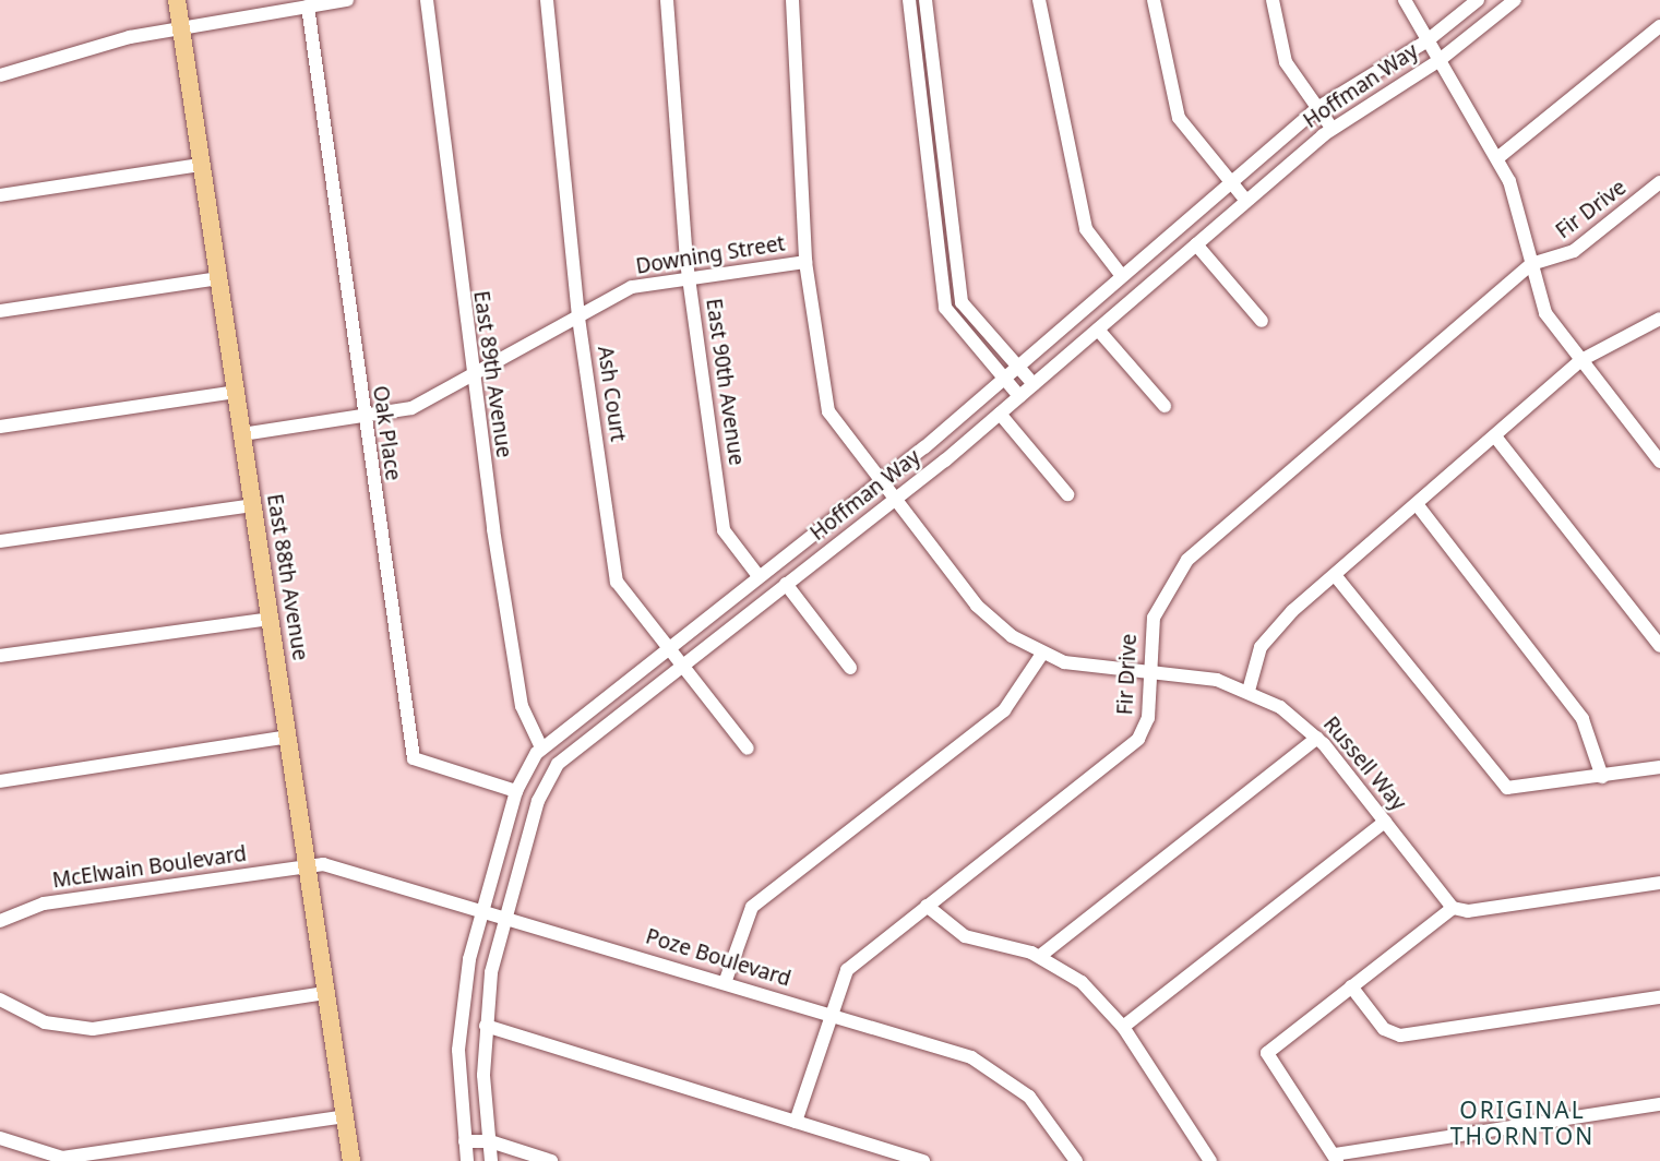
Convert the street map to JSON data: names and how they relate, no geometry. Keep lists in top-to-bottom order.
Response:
{
  "streets": {
    "main road": ["East 88th Avenue"],
    "street": [
      "Hoffman Way",
      "Fir Drive",
      "Downing Street",
      "East 89th Avenue",
      "East 90th Avenue",
      "Ash Court",
      "Oak Place",
      "Russell Way",
      "McElwain Boulevard",
      "Poze Boulevard"
    ]
  },
  "crossings": [
    ["Hoffman Way", "East 89th Avenue"],
    ["Hoffman Way", "East 90th Avenue"],
    ["Hoffman Way", "Ash Court"],
    ["Hoffman Way", "Oak Place"],
    ["Hoffman Way", "Russell Way"],
    ["Hoffman Way", "Poze Boulevard"],
    ["Fir Drive", "Russell Way"],
    ["Fir Drive", "Poze Boulevard"],
    ["Downing Street", "East 89th Avenue"],
    ["Downing Street", "East 90th Avenue"],
    ["Downing Street", "Ash Court"],
    ["Downing Street", "Oak Place"],
    ["Downing Street", "East 88th Avenue"],
    ["Downing Street", "Russell Way"],
    ["East 88th Avenue", "McElwain Boulevard"],
    ["East 88th Avenue", "Poze Boulevard"],
    ["McElwain Boulevard", "Poze Boulevard"]
  ],
  "districts": ["ORIGINAL THORNTON"]
}
